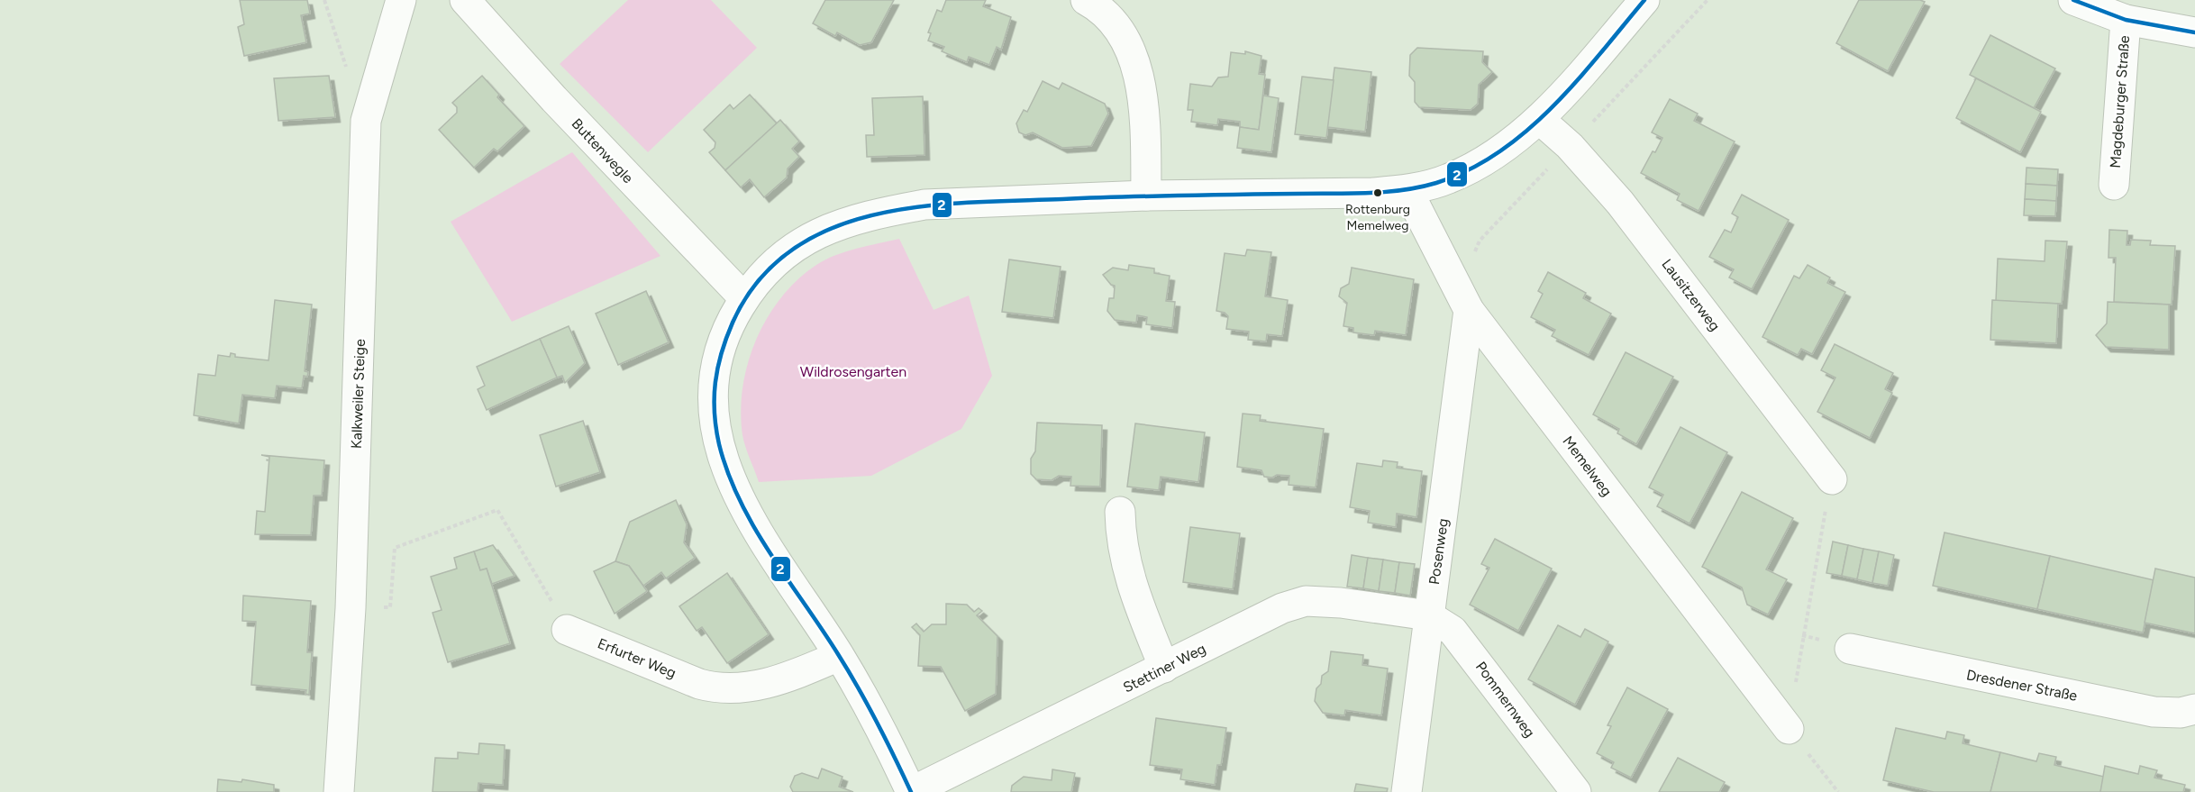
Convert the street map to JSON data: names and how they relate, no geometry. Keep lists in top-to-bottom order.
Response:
{
  "streets": {
    "street": [
      "Magdeburger Straße",
      "Buttenwegle",
      "Lausitzerweg",
      "Kalkweiler Steige",
      "Memelweg",
      "Posenweg",
      "Erfurter Weg",
      "Stettiner Weg",
      "Dresdener Straße",
      "Pommernweg"
    ]
  },
  "crossings": [
    ["Memelweg", "Posenweg"],
    ["Posenweg", "Stettiner Weg"],
    ["Posenweg", "Pommernweg"],
    ["Stettiner Weg", "Pommernweg"]
  ],
  "parks": ["Wildrosengarten"],
  "places": ["Rottenburg Memelweg"],
  "lines": ["transit line 2"]
}
